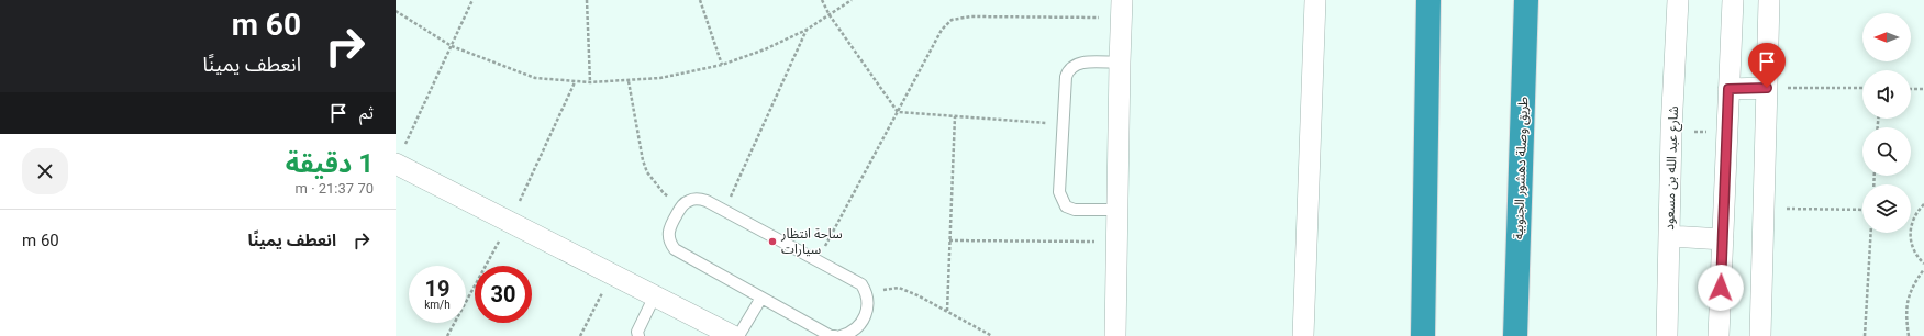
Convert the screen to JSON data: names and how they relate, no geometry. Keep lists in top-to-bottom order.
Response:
{
  "streets": {
    "highway": ["طريق وصلة دهشور الجنوبية"],
    "street": ["شارع عبد الله بن مسعود"]
  },
  "places": ["ساحة انتظار سيارات"],
  "north": "left",
  "page": {
    "turn": ["60 m", "انعطف يمينًا"],
    "then": "ثم",
    "heading": ["1 دقيقة", "70 m · 21:37"],
    "list": [
      {
        "name": "انعطف يمينًا",
        "value": "60 m"
      }
    ],
    "speed": "19 km/h",
    "limit": "30"
  }
}
